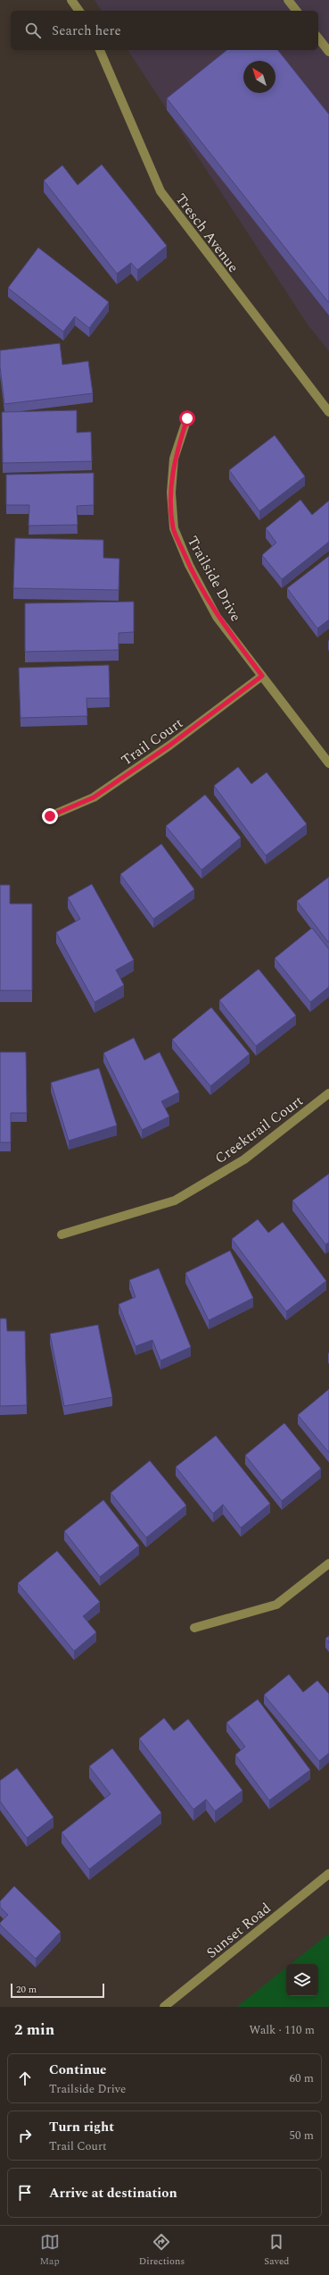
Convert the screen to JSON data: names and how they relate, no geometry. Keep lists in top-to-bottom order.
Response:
{
  "streets": {
    "street": [
      "Tresch Avenue",
      "Trailside Drive",
      "Trail Court",
      "Creektrail Court",
      "Sunset Road"
    ]
  },
  "crossings": [
    ["Trailside Drive", "Trail Court"]
  ],
  "scale_bar": "20 m",
  "north": "top left",
  "page": {
    "search": "Search here",
    "scale": "20 m",
    "heading": ["2 min", "Walk · 110 m"],
    "list": [
      ["Continue", "Trailside Drive", "60 m"],
      ["Turn right", "Trail Court", "50 m"],
      "Arrive at destination"
    ],
    "nav": ["Map", "Directions", "Saved"]
  }
}
